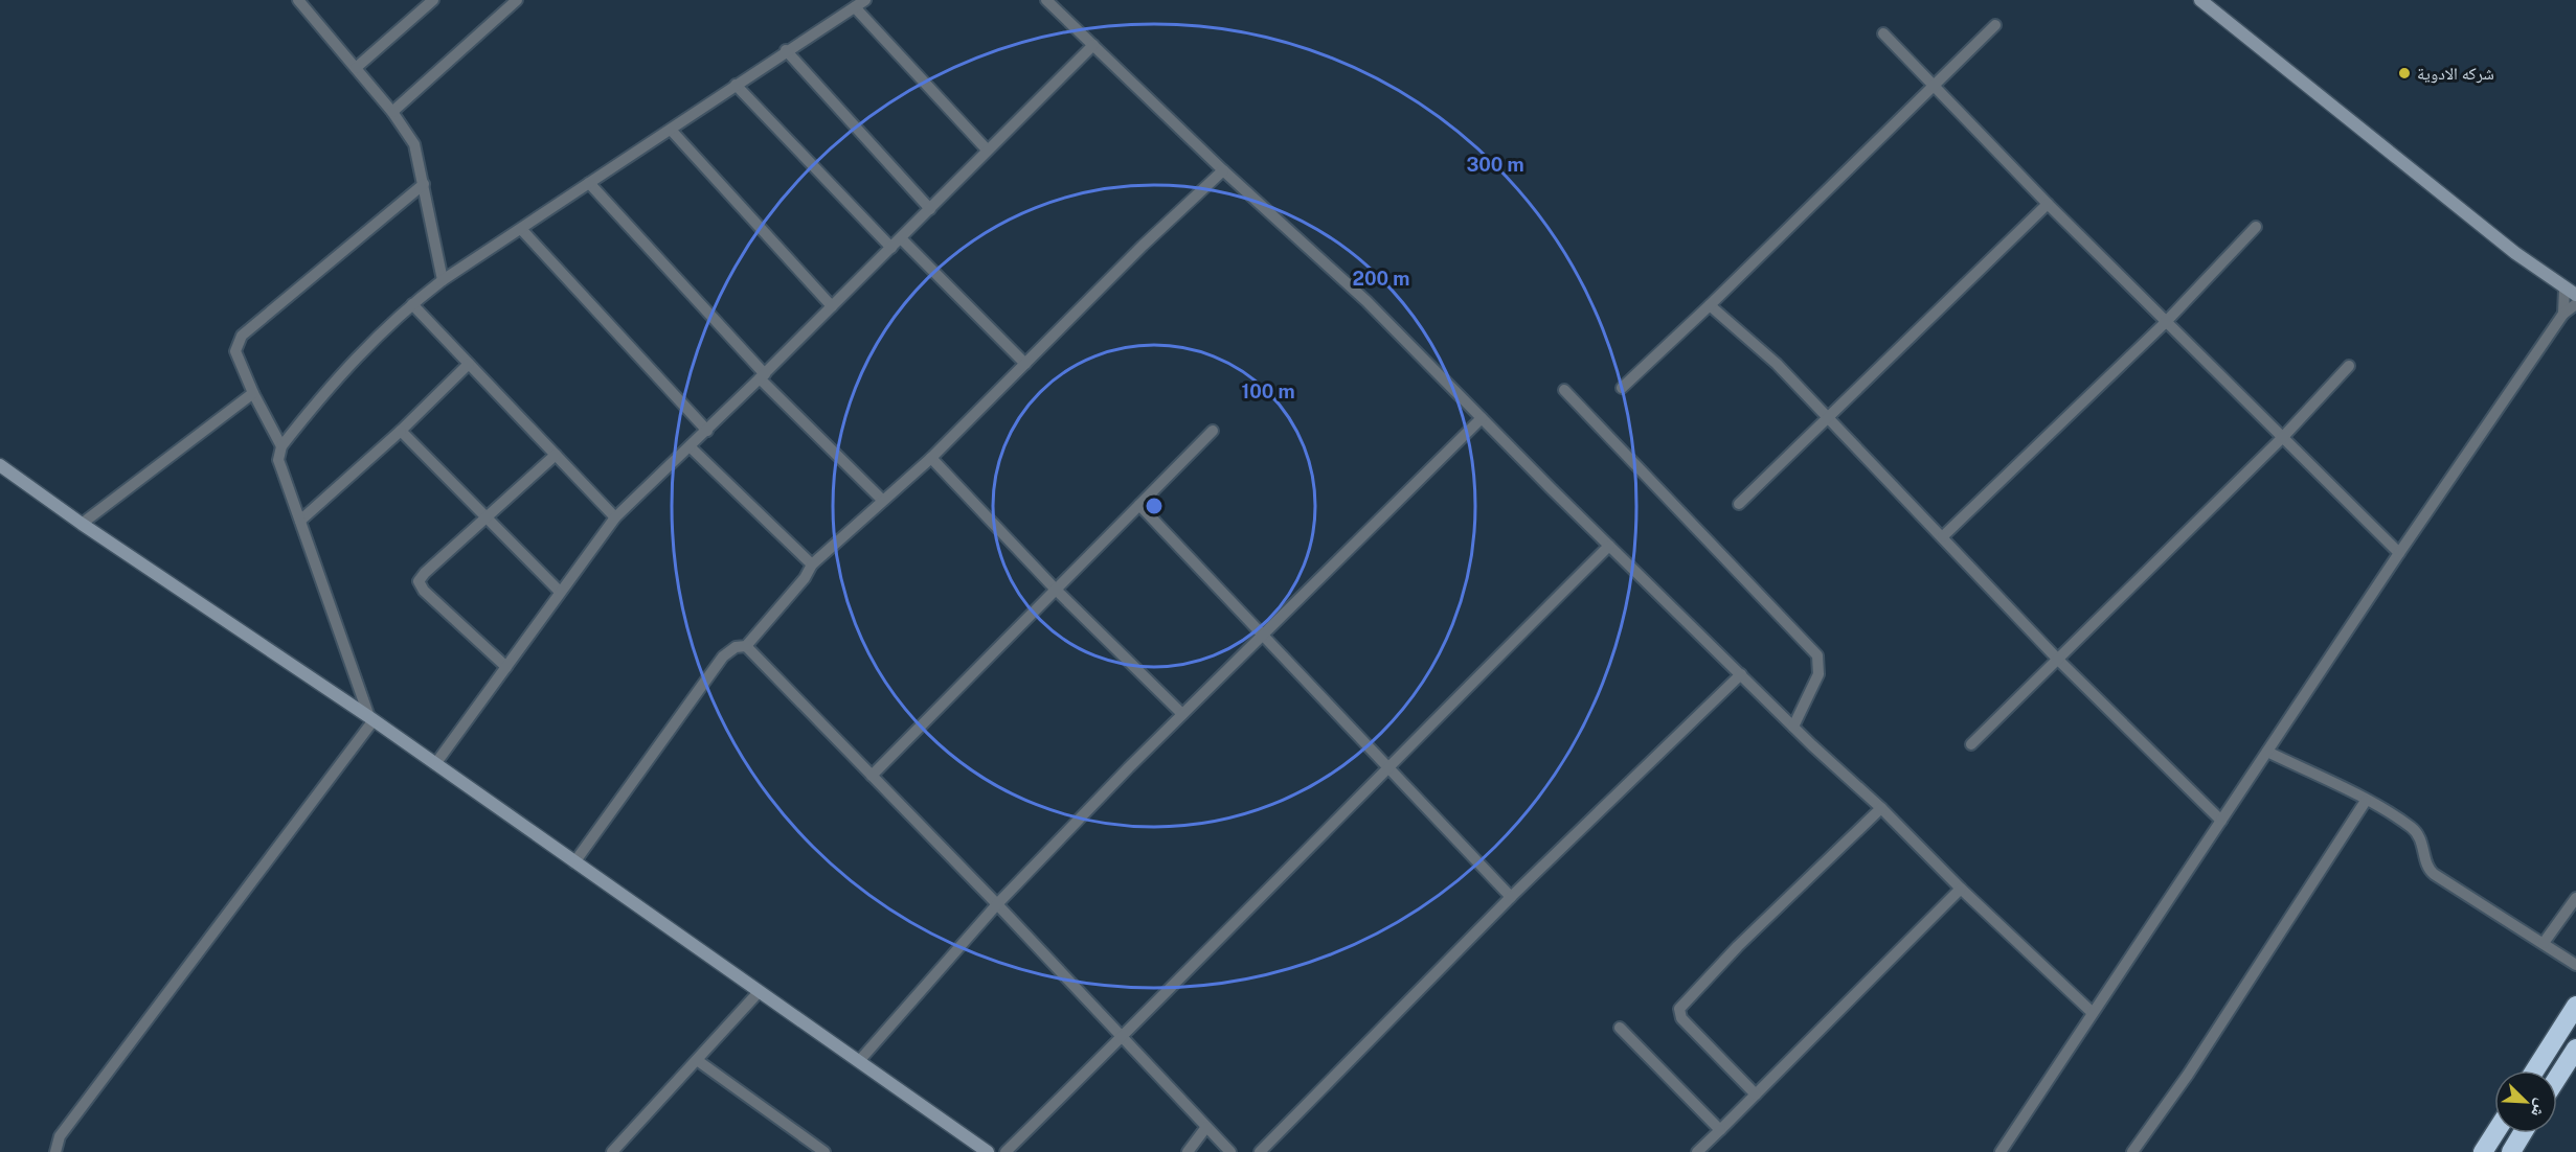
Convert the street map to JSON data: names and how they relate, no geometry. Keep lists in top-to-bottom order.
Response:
{
  "places": ["شركه الادوية"],
  "north": "bottom right",
  "rings": ["300 m", "200 m", "100 m"]
}
